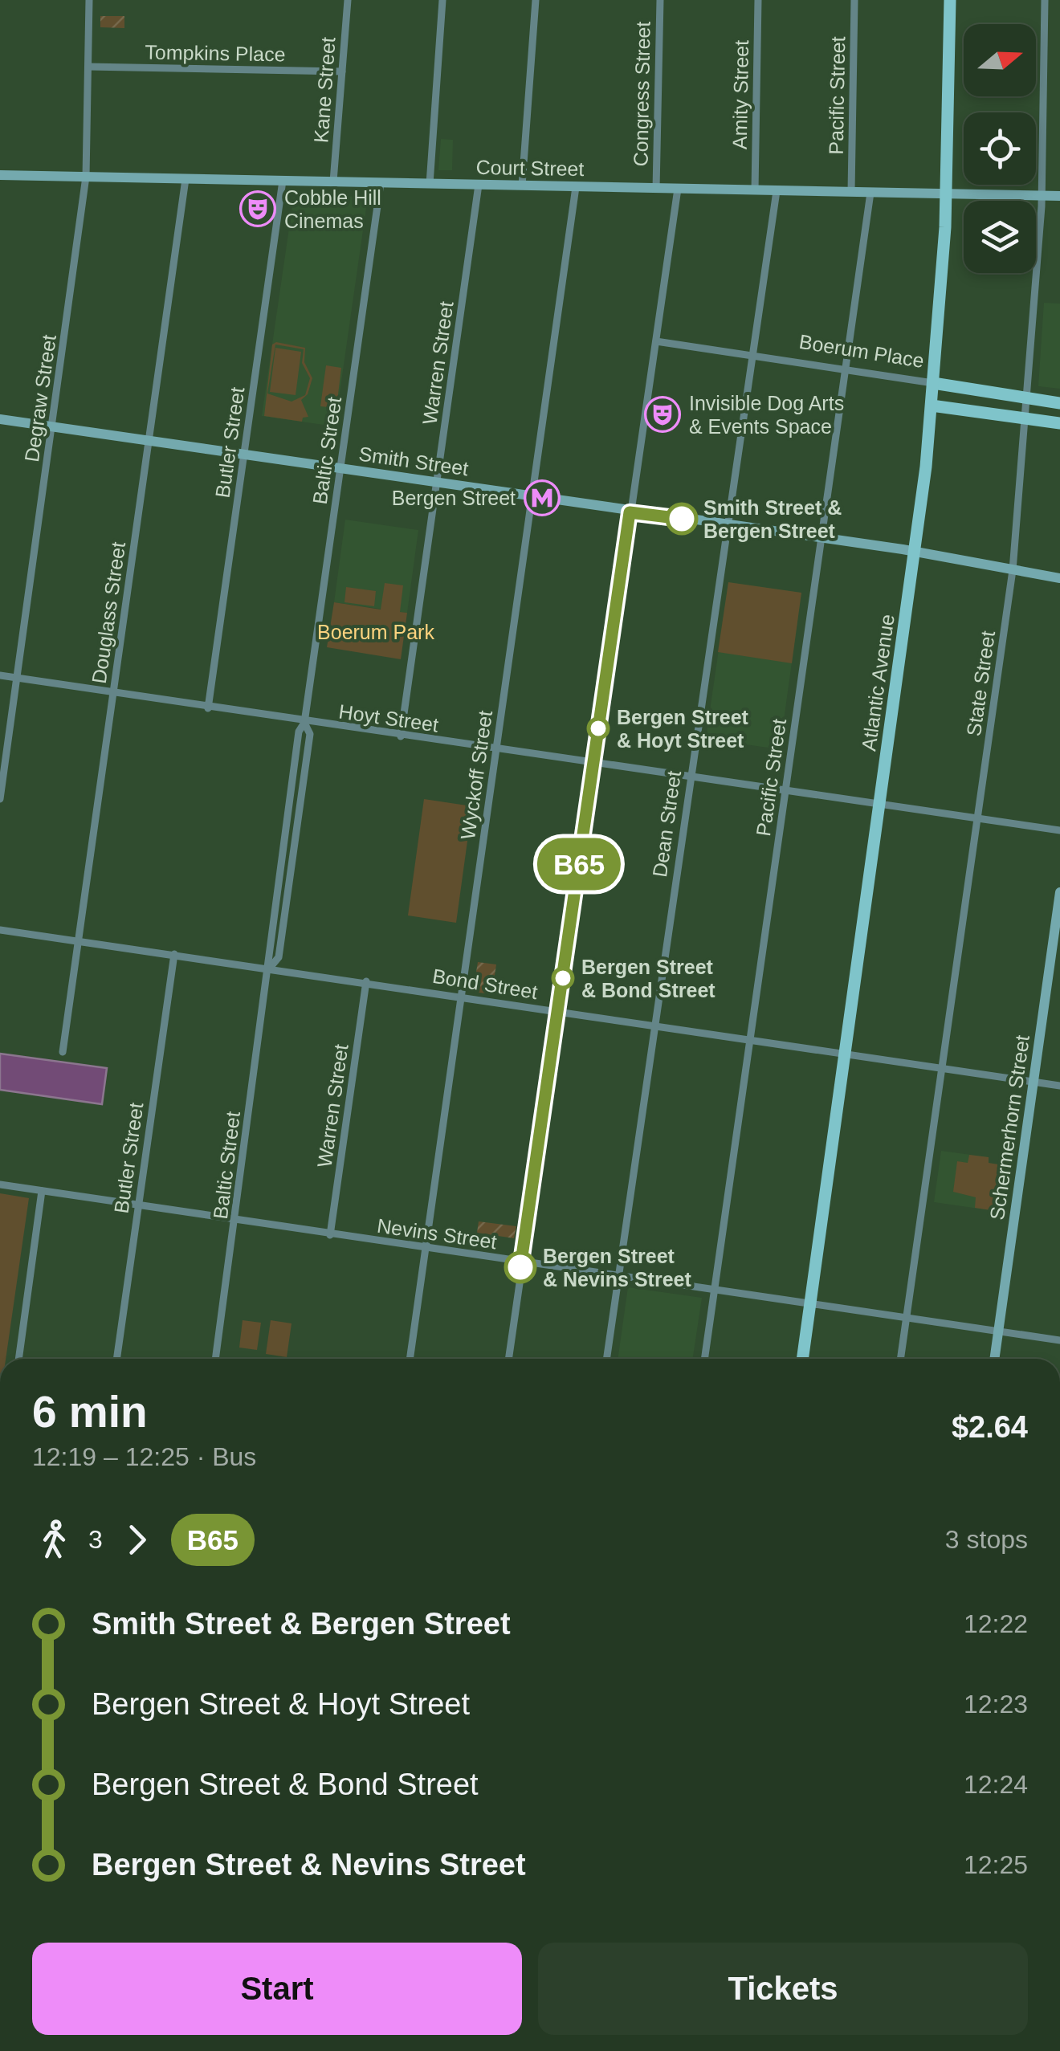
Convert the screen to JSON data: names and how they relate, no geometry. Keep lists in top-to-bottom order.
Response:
{
  "streets": {
    "main road": ["Boerum Place", "Atlantic Avenue"],
    "street": [
      "Tompkins Place",
      "Kane Street",
      "Congress Street",
      "Amity Street",
      "Pacific Street",
      "Court Street",
      "Warren Street",
      "Degraw Street",
      "Butler Street",
      "Baltic Street",
      "Smith Street",
      "Douglass Street",
      "State Street",
      "Hoyt Street",
      "Wyckoff Street",
      "Dean Street",
      "Bond Street",
      "Schermerhorn Street",
      "Nevins Street"
    ]
  },
  "crossings": [
    ["Tompkins Place", "Kane Street"],
    ["Tompkins Place", "Degraw Street"],
    ["Kane Street", "Court Street"],
    ["Congress Street", "Court Street"],
    ["Amity Street", "Court Street"],
    ["Pacific Street", "Court Street"],
    ["Pacific Street", "Boerum Place"],
    ["Pacific Street", "Smith Street"],
    ["Pacific Street", "Hoyt Street"],
    ["Pacific Street", "Bond Street"],
    ["Pacific Street", "Nevins Street"],
    ["Court Street", "Warren Street"],
    ["Court Street", "Degraw Street"],
    ["Court Street", "Butler Street"],
    ["Court Street", "Baltic Street"],
    ["Court Street", "Douglass Street"],
    ["Court Street", "Atlantic Avenue"],
    ["Court Street", "State Street"],
    ["Court Street", "Wyckoff Street"],
    ["Court Street", "Dean Street"],
    ["Boerum Place", "Atlantic Avenue"],
    ["Boerum Place", "State Street"],
    ["Boerum Place", "Dean Street"],
    ["Warren Street", "Smith Street"],
    ["Warren Street", "Hoyt Street"],
    ["Warren Street", "Bond Street"],
    ["Warren Street", "Nevins Street"],
    ["Degraw Street", "Smith Street"],
    ["Degraw Street", "Hoyt Street"],
    ["Butler Street", "Smith Street"],
    ["Butler Street", "Hoyt Street"],
    ["Butler Street", "Bond Street"],
    ["Butler Street", "Nevins Street"],
    ["Baltic Street", "Smith Street"],
    ["Baltic Street", "Hoyt Street"],
    ["Baltic Street", "Bond Street"],
    ["Baltic Street", "Nevins Street"],
    ["Smith Street", "Douglass Street"],
    ["Smith Street", "Atlantic Avenue"],
    ["Smith Street", "State Street"],
    ["Smith Street", "Wyckoff Street"],
    ["Smith Street", "Dean Street"],
    ["Douglass Street", "Hoyt Street"],
    ["Douglass Street", "Bond Street"],
    ["Atlantic Avenue", "Hoyt Street"],
    ["Atlantic Avenue", "Bond Street"],
    ["Atlantic Avenue", "Nevins Street"],
    ["State Street", "Hoyt Street"],
    ["State Street", "Bond Street"],
    ["State Street", "Nevins Street"],
    ["Hoyt Street", "Wyckoff Street"],
    ["Hoyt Street", "Dean Street"],
    ["Wyckoff Street", "Bond Street"],
    ["Wyckoff Street", "Nevins Street"],
    ["Dean Street", "Bond Street"],
    ["Dean Street", "Nevins Street"],
    ["Bond Street", "Schermerhorn Street"],
    ["Schermerhorn Street", "Nevins Street"]
  ],
  "parks": ["Boerum Park"],
  "places": {
    "theatre": ["Cobble Hill Cinemas", "Invisible Dog Arts & Events Space"],
    "metro station": ["Bergen Street"],
    "other": [
      "Smith Street & Bergen Street",
      "Bergen Street & Hoyt Street",
      "Bergen Street & Bond Street",
      "Bergen Street & Nevins Street"
    ]
  },
  "lines": ["bus line B65"],
  "north": "right",
  "page": {
    "on_map": "B65",
    "heading": ["6 min", "12:19 – 12:25 · Bus", "$2.64"],
    "legs": ["3", "B65", "3 stops"],
    "list": [
      {
        "name": "Smith Street & Bergen Street",
        "value": "12:22"
      },
      {
        "name": "Bergen Street & Hoyt Street",
        "value": "12:23"
      },
      {
        "name": "Bergen Street & Bond Street",
        "value": "12:24"
      },
      {
        "name": "Bergen Street & Nevins Street",
        "value": "12:25"
      }
    ],
    "buttons": ["Start", "Tickets"]
  }
}
